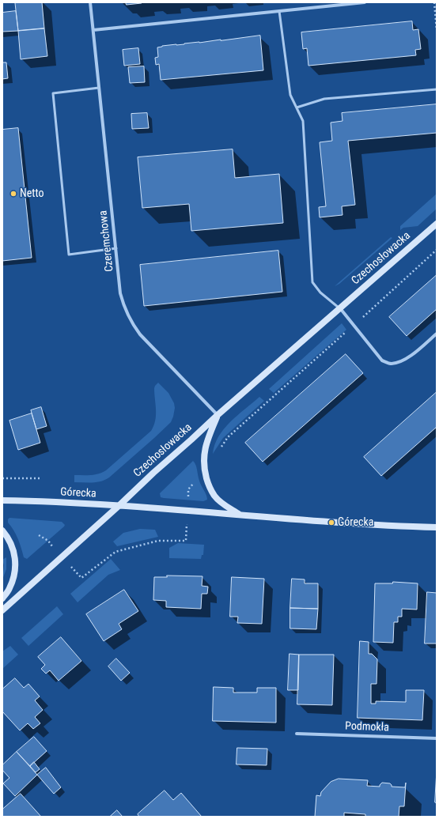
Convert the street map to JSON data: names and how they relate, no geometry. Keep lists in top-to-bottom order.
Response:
{
  "streets": {
    "street": [
      "Czeremchowa",
      "Czechosłowacka",
      "Górecka",
      "Podmokła"
    ]
  },
  "crossings": [
    ["Czeremchowa", "Czechosłowacka"],
    ["Czechosłowacka", "Górecka"]
  ],
  "places": ["Netto", "Górecka"]
}
